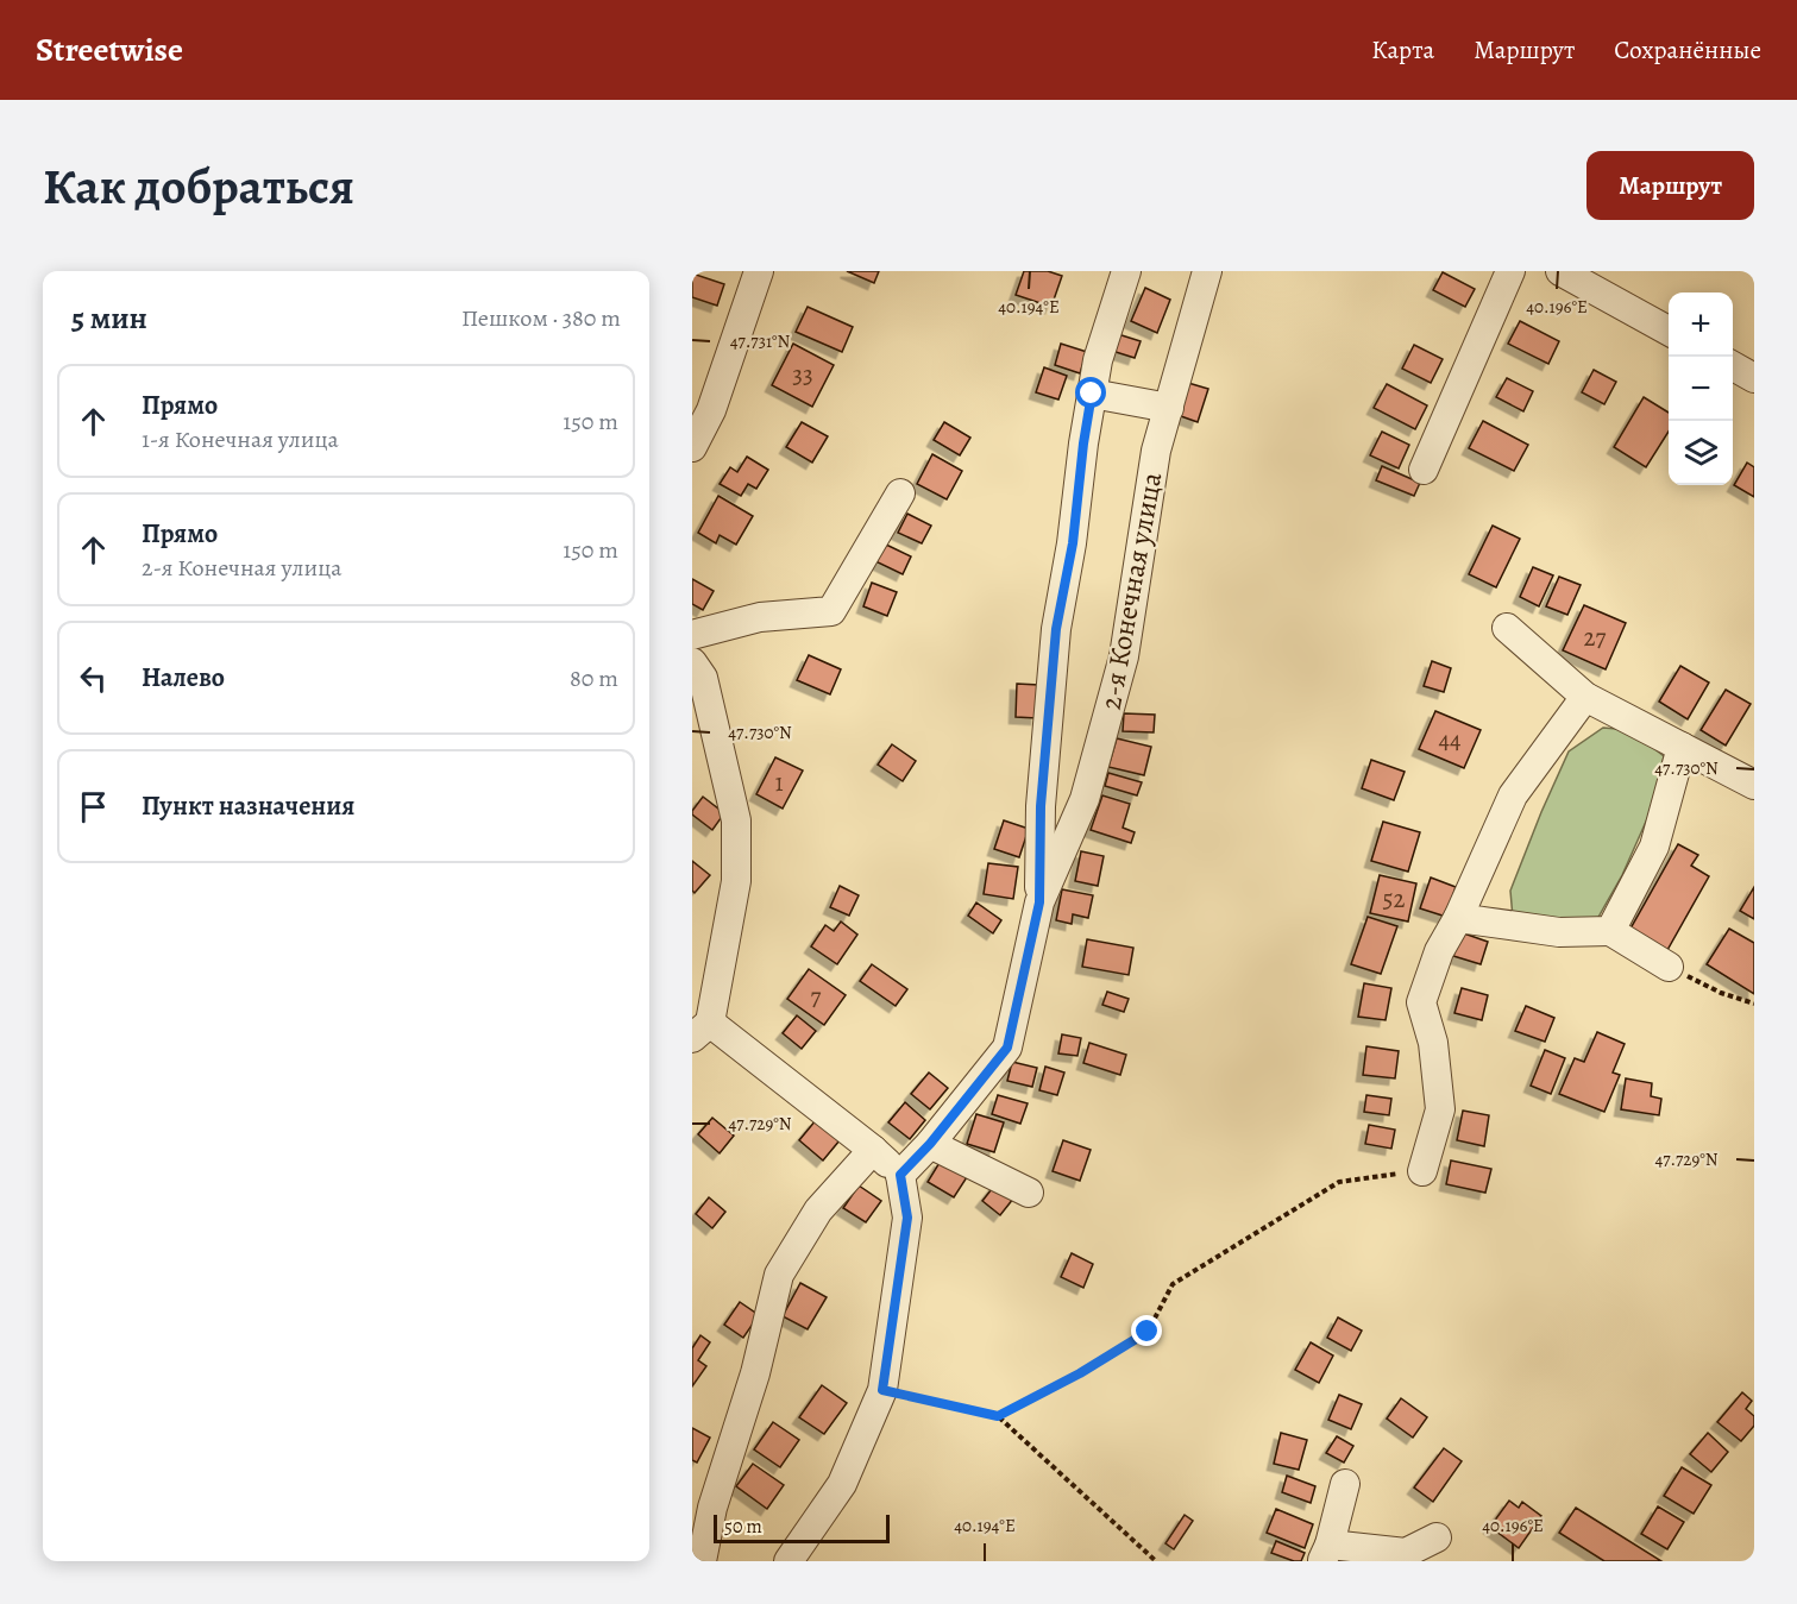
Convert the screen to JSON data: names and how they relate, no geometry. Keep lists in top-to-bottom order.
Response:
{
  "streets": {
    "street": ["2-я Конечная улица"]
  },
  "house_numbers": [
    "33",
    "27",
    "44",
    "1",
    "52",
    "7"
  ],
  "scale_bar": "50 m",
  "page": {
    "header": "Streetwise",
    "nav": ["Карта", "Маршрут", "Сохранённые"],
    "buttons": "Маршрут",
    "title": "Как добраться",
    "heading": ["5 мин", "Пешком · 380 m"],
    "map_buttons": ["+", "−"],
    "list": [
      ["Прямо", "1-я Конечная улица", "150 m"],
      ["Прямо", "2-я Конечная улица", "150 m"],
      ["Налево", "80 m"],
      "Пункт назначения"
    ],
    "scale": "50 m"
  },
  "coordinates": [
    "40.194°E",
    "40.196°E",
    "47.731°N",
    "47.730°N",
    "47.729°N"
  ]
}
